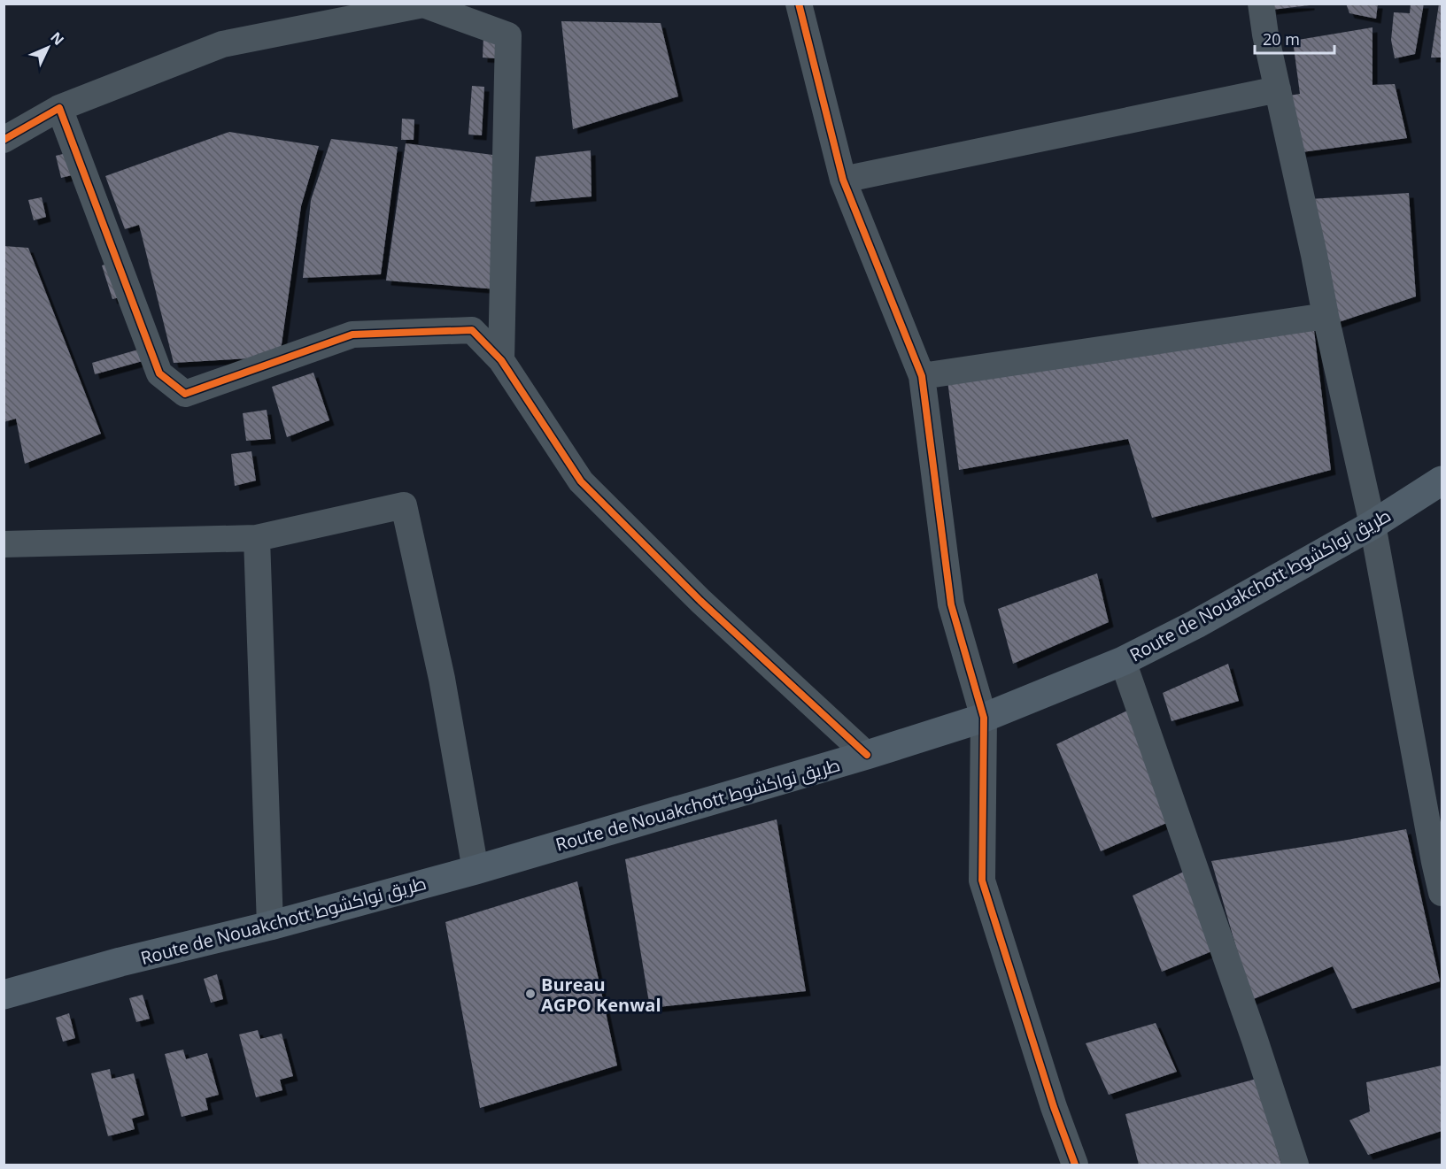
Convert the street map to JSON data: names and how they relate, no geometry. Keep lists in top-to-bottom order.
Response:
{
  "streets": {
    "highway": ["Route de Nouakchott طريق نواكشوط"]
  },
  "places": ["Bureau AGPO Kenwal"],
  "scale_bar": "20 m",
  "north": "top right"
}
